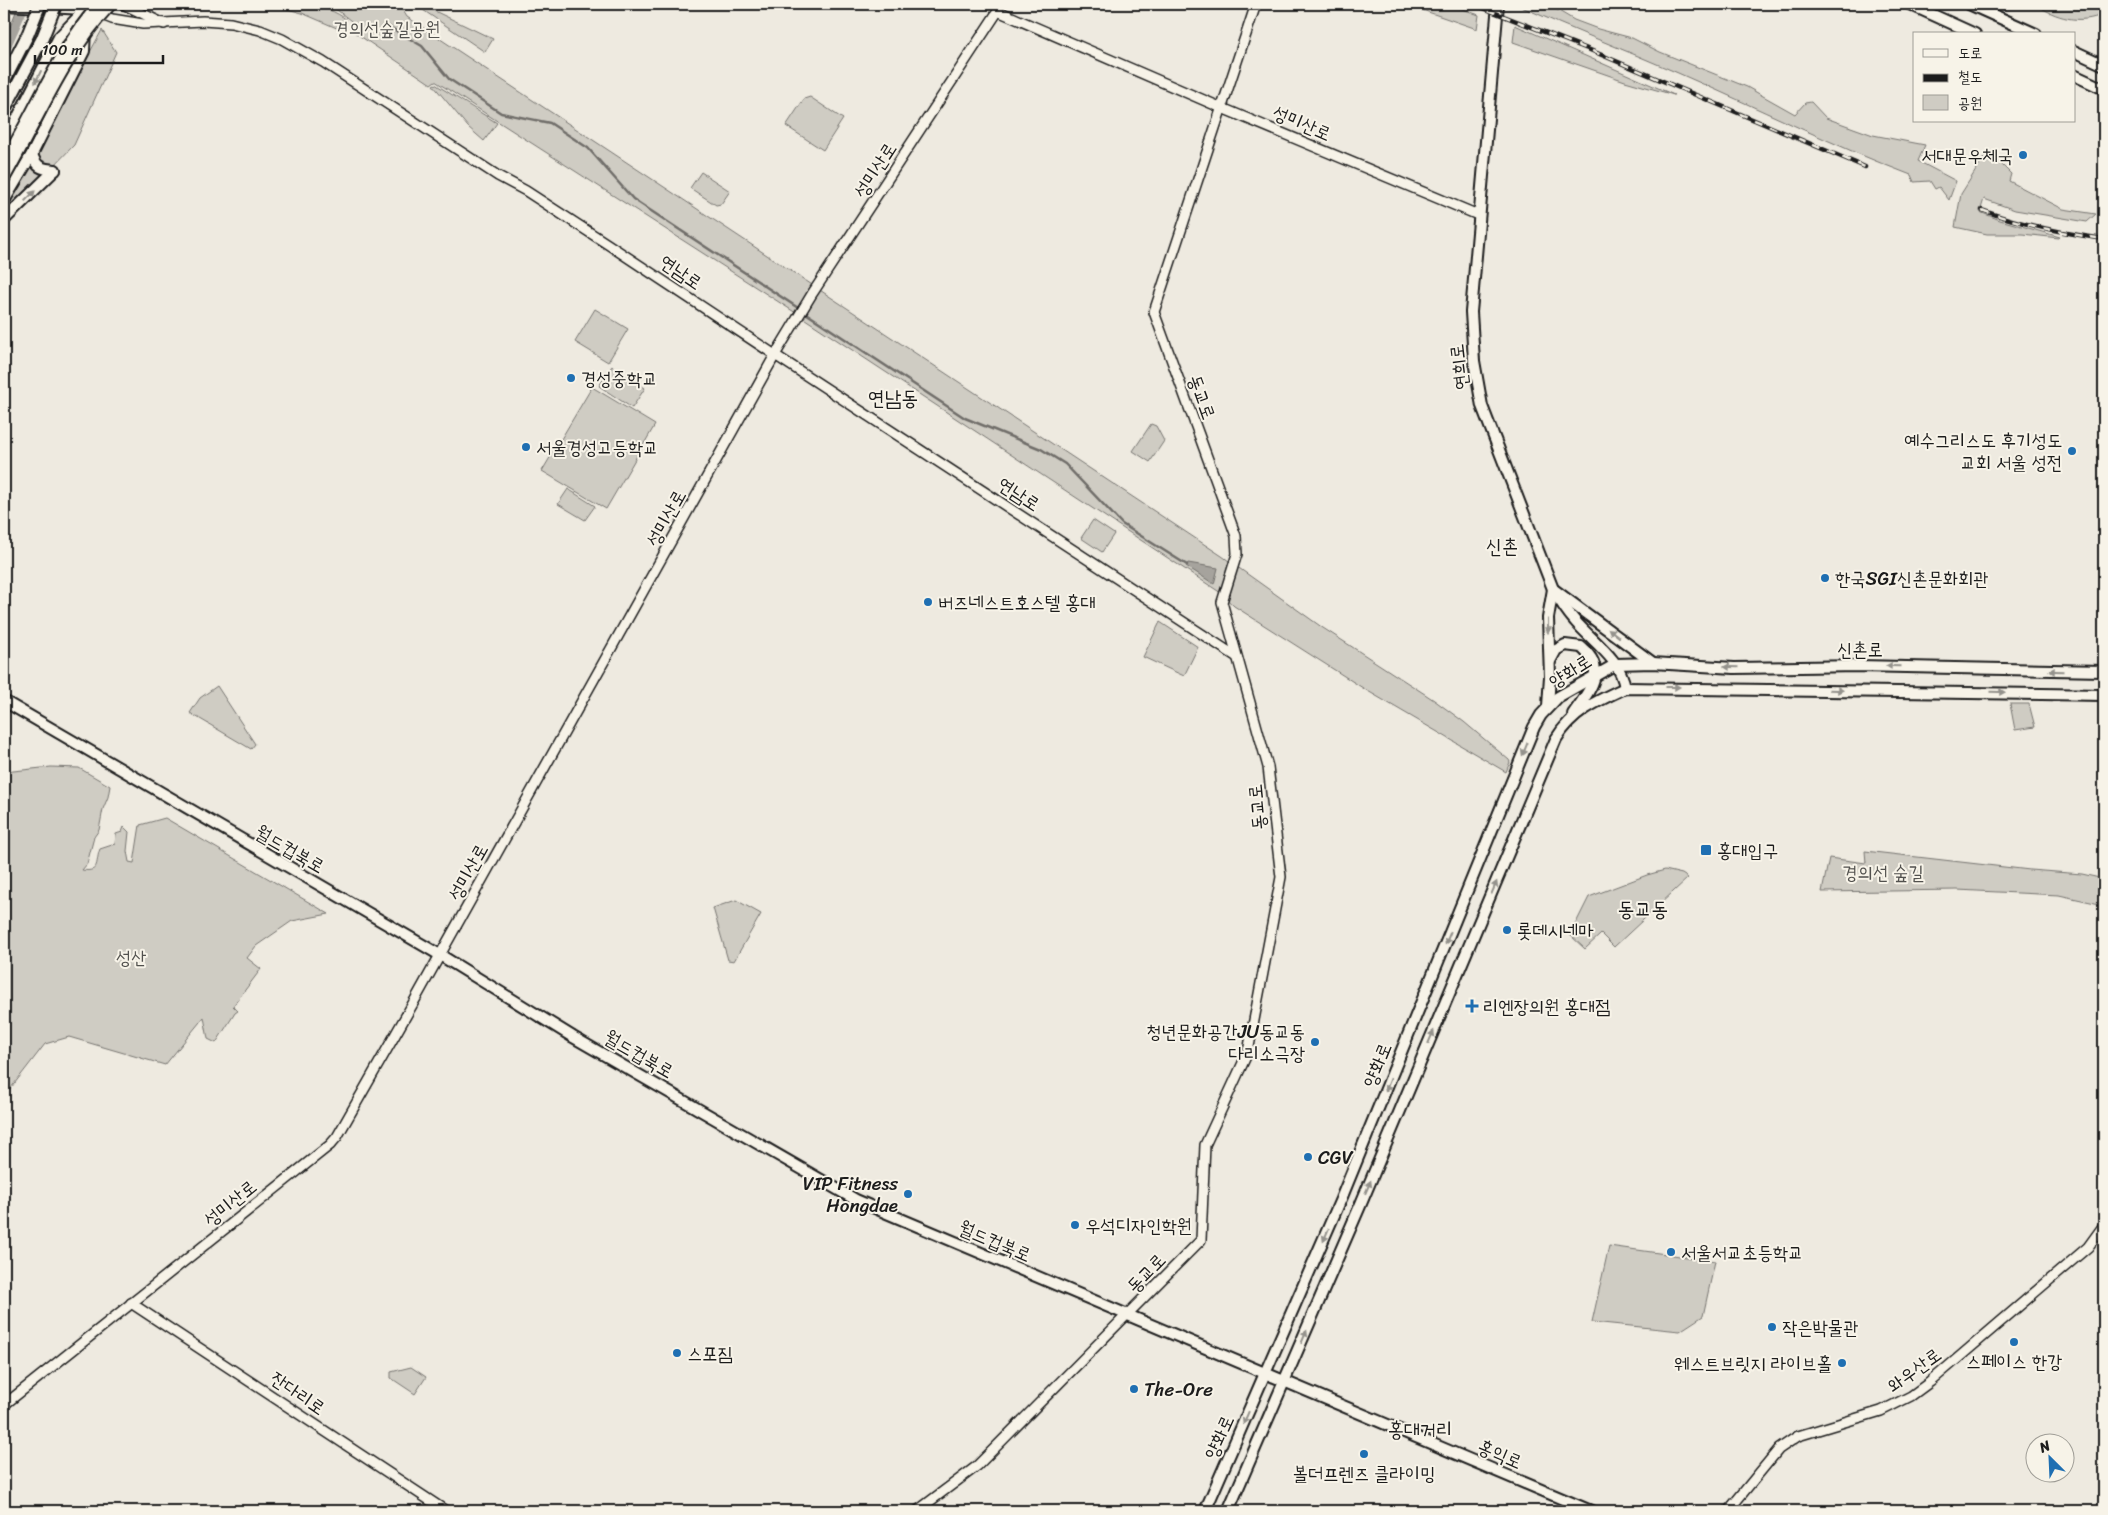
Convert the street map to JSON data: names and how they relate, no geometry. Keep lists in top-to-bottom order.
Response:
{
  "streets": {
    "main road": [
      "연남로",
      "연희로",
      "신촌로",
      "양화로",
      "월드컵북로",
      "홍익로"
    ],
    "street": [
      "성미산로",
      "동교로",
      "와우산로",
      "잔다리로"
    ]
  },
  "crossings": [
    ["성미산로", "연남로"],
    ["성미산로", "연희로"],
    ["성미산로", "동교로"],
    ["성미산로", "월드컵북로"],
    ["성미산로", "잔다리로"],
    ["연남로", "동교로"],
    ["연희로", "신촌로"],
    ["연희로", "양화로"],
    ["동교로", "월드컵북로"],
    ["신촌로", "양화로"],
    ["양화로", "월드컵북로"],
    ["양화로", "홍익로"],
    ["월드컵북로", "홍익로"]
  ],
  "districts": [
    "연남동",
    "신촌",
    "동교동",
    "홍대거리"
  ],
  "parks": ["경의선숲길공원", "경의선 숲길", "성산"],
  "places": {
    "other": [
      "서대문우체국",
      "경성중학교",
      "서울경성고등학교",
      "예수그리스도 후기성도 교회 서울 성전",
      "한국SGI신촌문화회관",
      "버즈네스트호스텔 홍대",
      "롯데시네마",
      "청년문화공간JU동교동 다리소극장",
      "CGV",
      "VIP Fitness Hongdae",
      "우석디자인학원",
      "서울서교초등학교",
      "작은박물관",
      "스페이스 한강",
      "스포짐",
      "웨스트브릿지 라이브홀",
      "The-Ore",
      "볼더프렌즈 클라이밍"
    ],
    "transit": ["홍대입구"],
    "health": ["리엔장의원 홍대점"]
  },
  "legend": ["도로", "철도", "공원"],
  "scale_bar": "100 m",
  "north": "top left"
}
